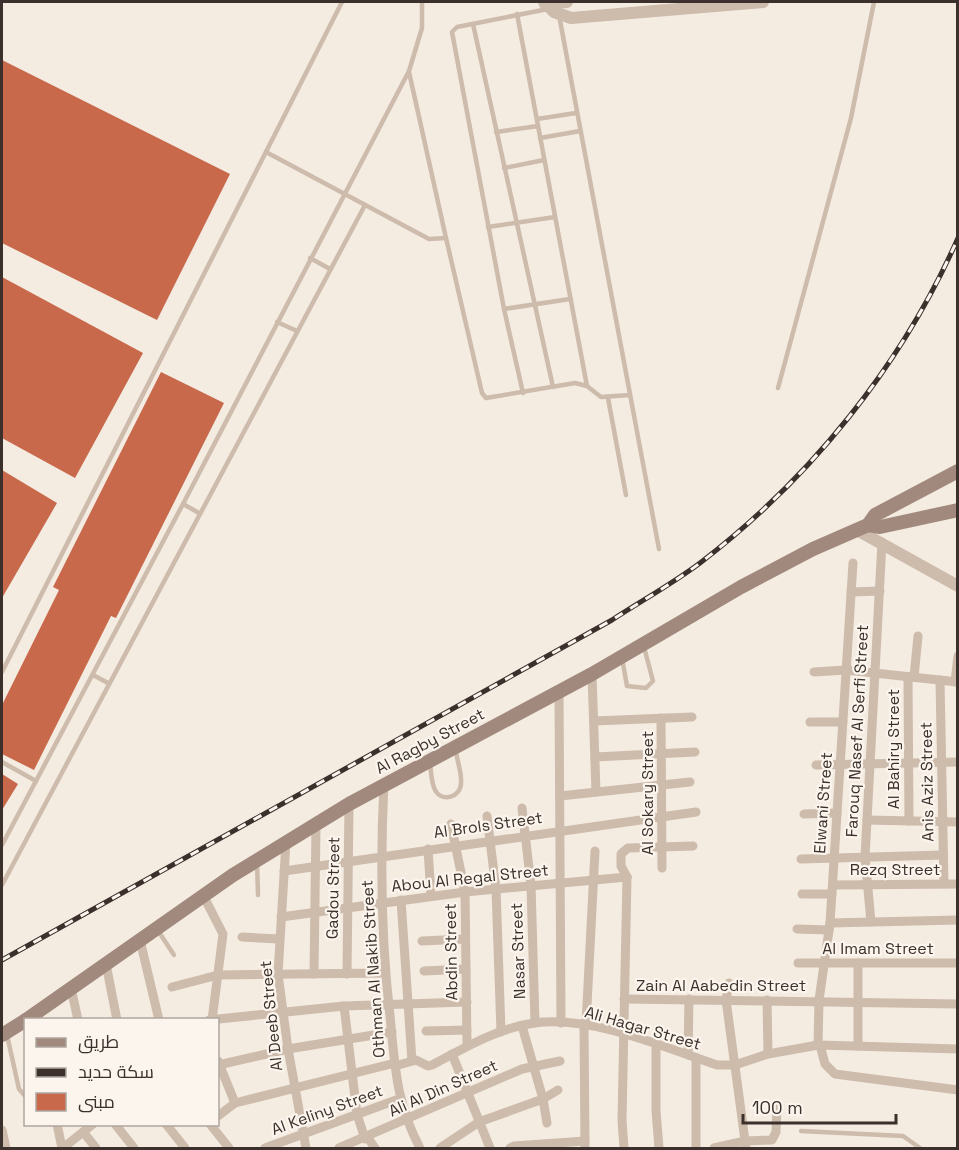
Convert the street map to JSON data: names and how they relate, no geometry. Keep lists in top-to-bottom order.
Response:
{
  "streets": {
    "main road": ["Al Ragby Street"],
    "street": [
      "Farouq Nasef Al Serfi Street",
      "Al Bahiry Street",
      "Anis Aziz Street",
      "Al Sokary Street",
      "Elwani Street",
      "Al Brols Street",
      "Rezq Street",
      "Abou Al Regal Street",
      "Gadou Street",
      "Al Imam Street",
      "Nasar Street",
      "Abdin Street",
      "Othman Al Nakib Street",
      "Zain Al Aabedin Street",
      "Al Deeb Street",
      "Ali Hagar Street",
      "Ali Al Din Street",
      "Al Keliny Street"
    ]
  },
  "crossings": [
    ["Farouq Nasef Al Serfi Street", "Rezq Street"],
    ["Al Ragby Street", "Gadou Street"],
    ["Al Ragby Street", "Othman Al Nakib Street"],
    ["Al Ragby Street", "Al Deeb Street"],
    ["Anis Aziz Street", "Rezq Street"],
    ["Al Sokary Street", "Al Brols Street"],
    ["Elwani Street", "Rezq Street"],
    ["Elwani Street", "Al Imam Street"],
    ["Elwani Street", "Zain Al Aabedin Street"],
    ["Elwani Street", "Ali Hagar Street"],
    ["Al Brols Street", "Gadou Street"],
    ["Al Brols Street", "Nasar Street"],
    ["Al Brols Street", "Abdin Street"],
    ["Al Brols Street", "Othman Al Nakib Street"],
    ["Al Brols Street", "Al Deeb Street"],
    ["Abou Al Regal Street", "Gadou Street"],
    ["Abou Al Regal Street", "Nasar Street"],
    ["Abou Al Regal Street", "Abdin Street"],
    ["Abou Al Regal Street", "Othman Al Nakib Street"],
    ["Abou Al Regal Street", "Al Deeb Street"],
    ["Nasar Street", "Ali Hagar Street"],
    ["Abdin Street", "Ali Hagar Street"],
    ["Othman Al Nakib Street", "Ali Hagar Street"],
    ["Othman Al Nakib Street", "Ali Al Din Street"],
    ["Othman Al Nakib Street", "Al Keliny Street"],
    ["Al Deeb Street", "Ali Hagar Street"],
    ["Al Deeb Street", "Al Keliny Street"]
  ],
  "legend": ["طريق", "سكة حديد", "مبنى"],
  "scale_bar": "100 m"
}
